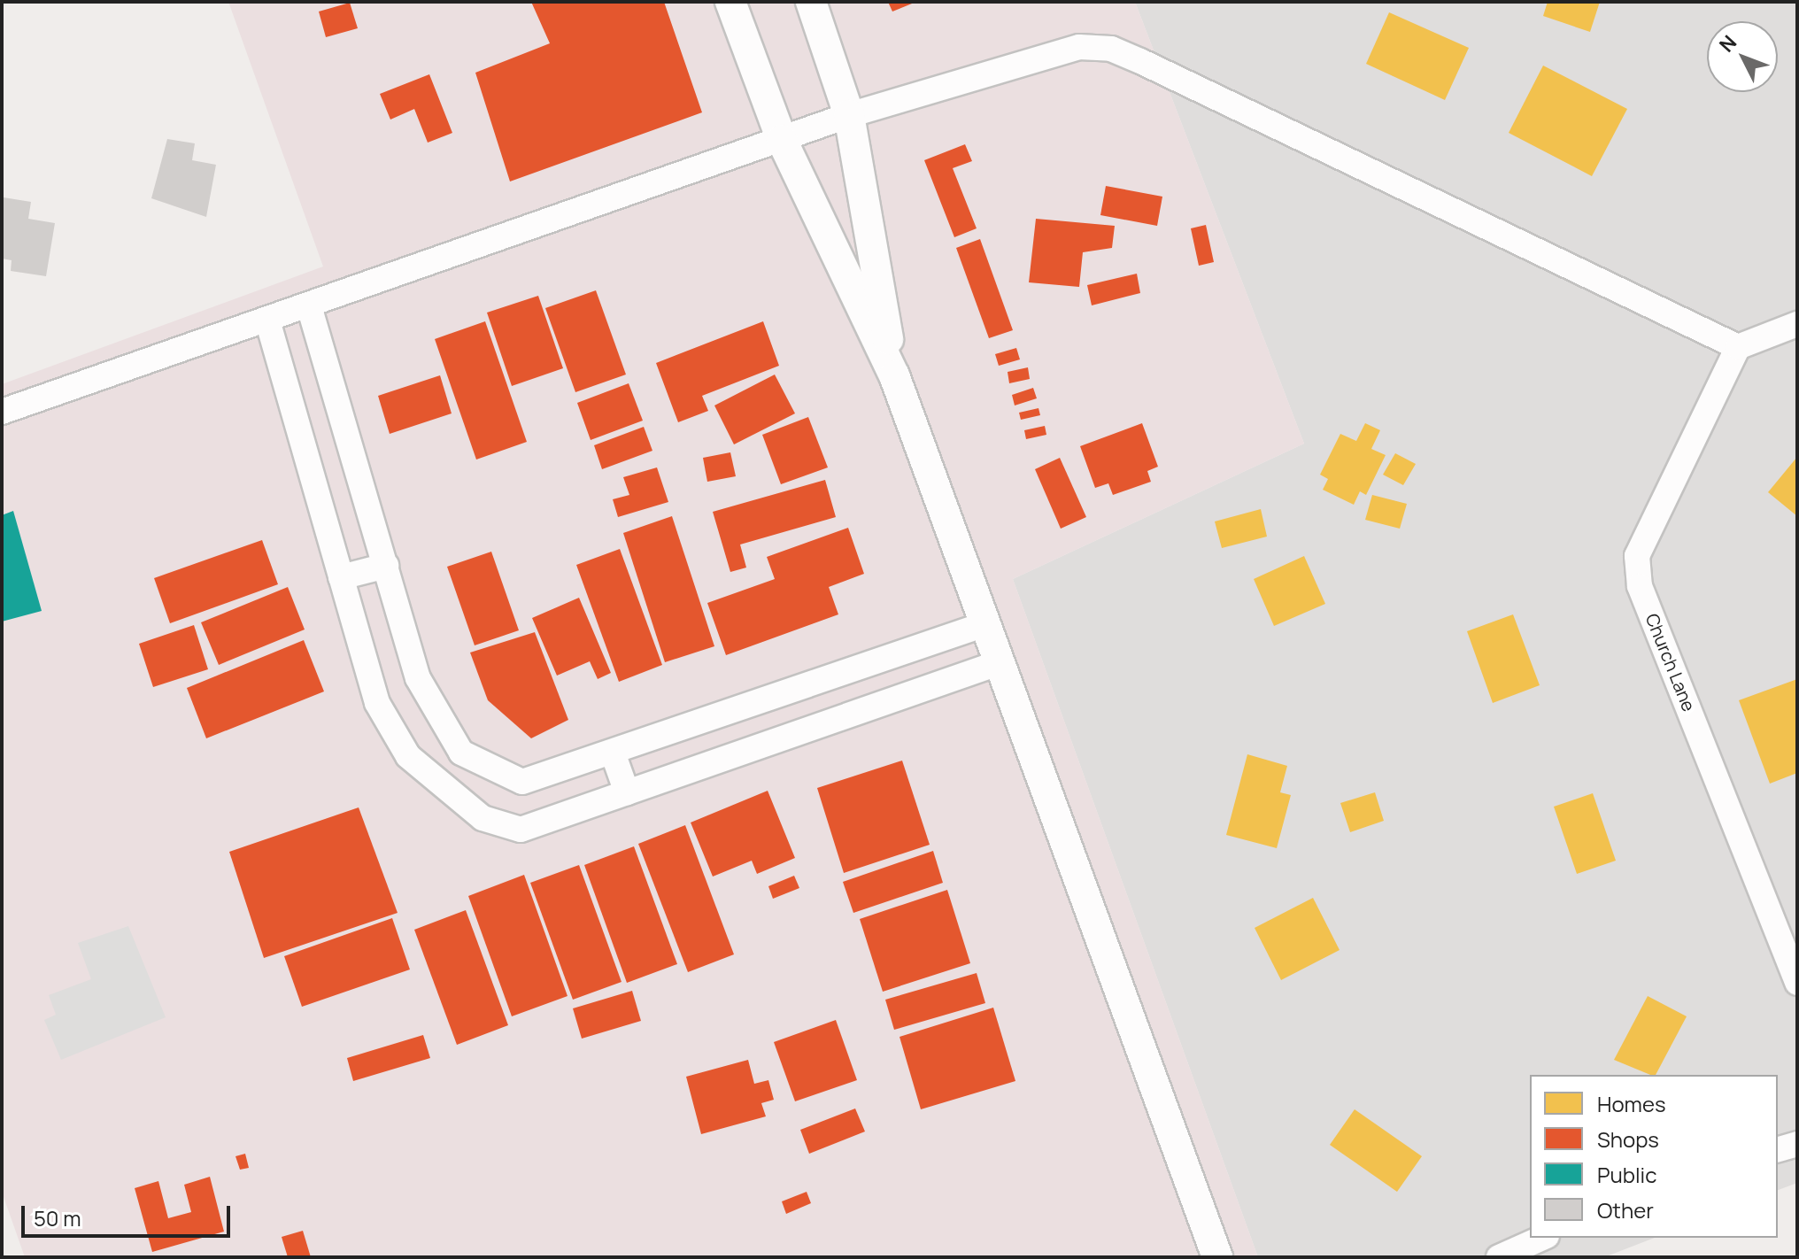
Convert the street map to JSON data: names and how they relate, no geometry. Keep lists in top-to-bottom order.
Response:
{
  "streets": {
    "street": ["Church Lane"]
  },
  "legend": [
    "Homes",
    "Shops",
    "Public",
    "Other"
  ],
  "scale_bar": "50 m",
  "north": "top left"
}
